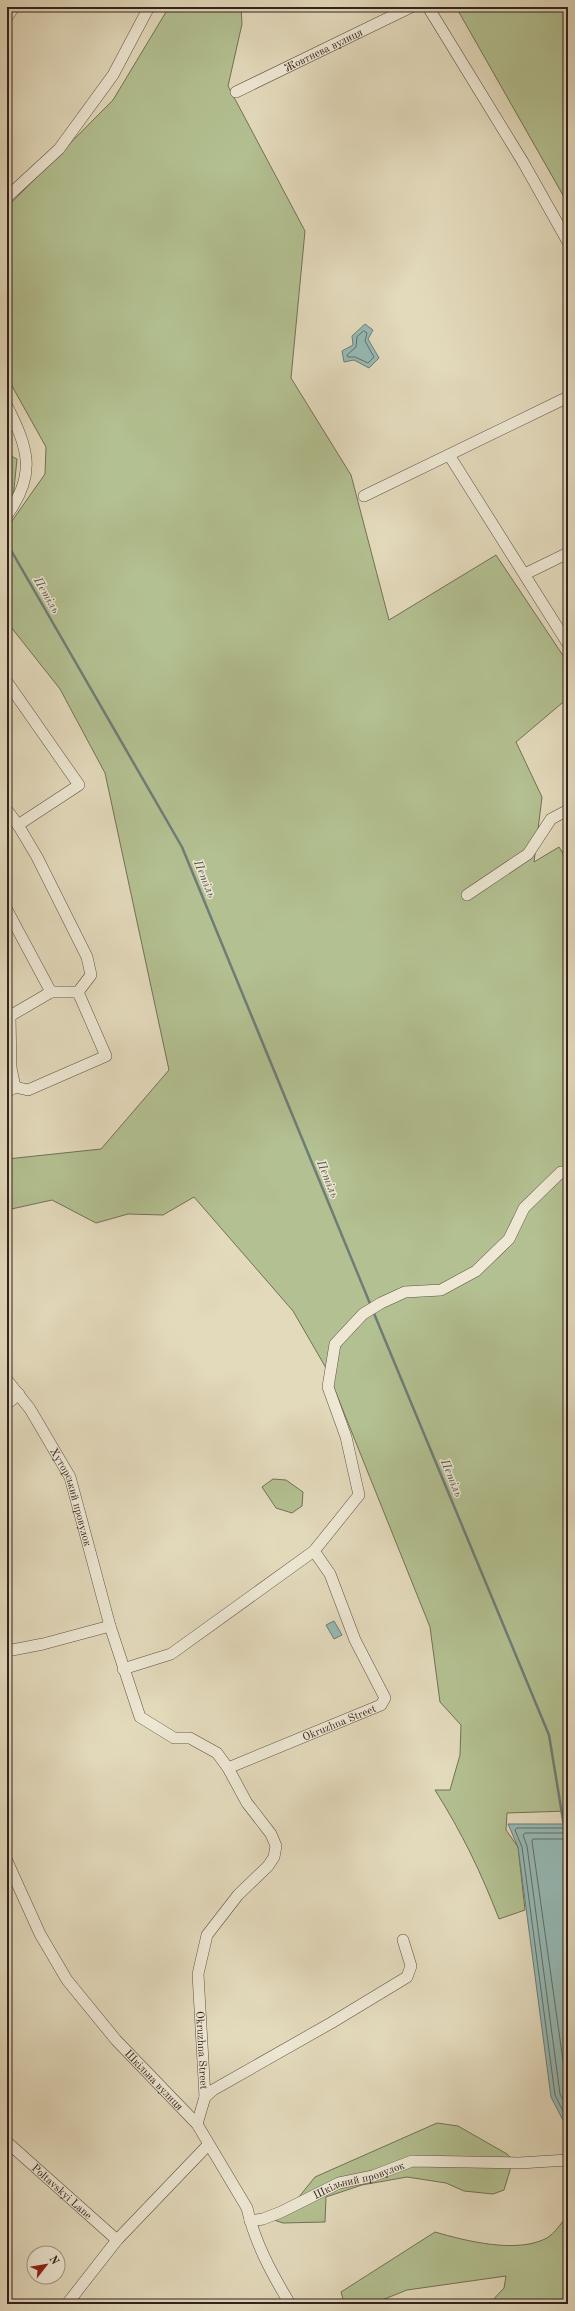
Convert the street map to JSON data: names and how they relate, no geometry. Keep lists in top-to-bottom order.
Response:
{
  "streets": {
    "street": [
      "Жовтнева вулиця",
      "Хуторський провулок",
      "Okruzhna Street",
      "Шкільна вулиця",
      "Шкільний провулок",
      "Poltavskyi Lane"
    ]
  },
  "crossings": [
    ["Хуторський провулок", "Okruzhna Street"],
    ["Шкільна вулиця", "Шкільний провулок"]
  ],
  "water": ["Петіль"],
  "north": "top right"
}
